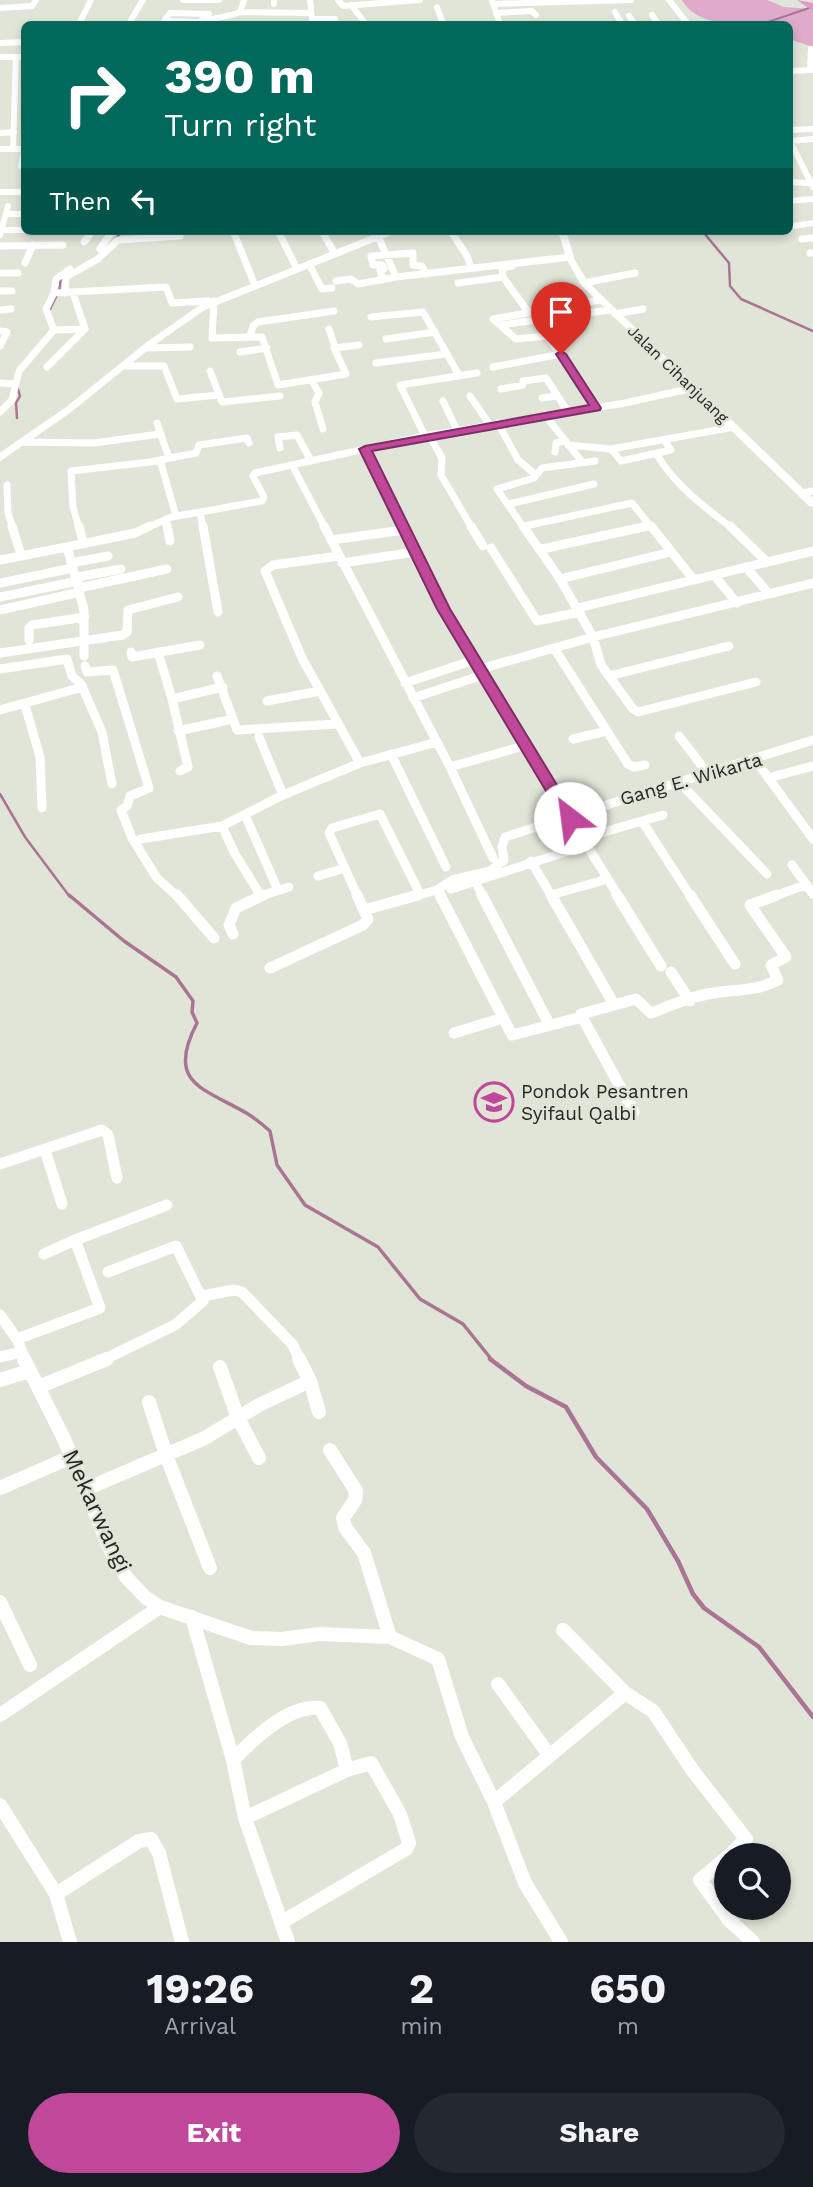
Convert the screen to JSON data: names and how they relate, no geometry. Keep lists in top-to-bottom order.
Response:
{
  "streets": {
    "main road": ["Jalan Cihanjuang"],
    "street": ["Gang E. Wikarta", "Mekarwangi"]
  },
  "places": {
    "school or university": ["Pondok Pesantren Syifaul Qalbi"]
  },
  "page": {
    "turn": ["390 m", "Turn right"],
    "then": "Then",
    "eta": [
      "19:26",
      "Arrival",
      "2",
      "min",
      "650",
      "m"
    ],
    "buttons": ["Exit", "Share"]
  }
}
